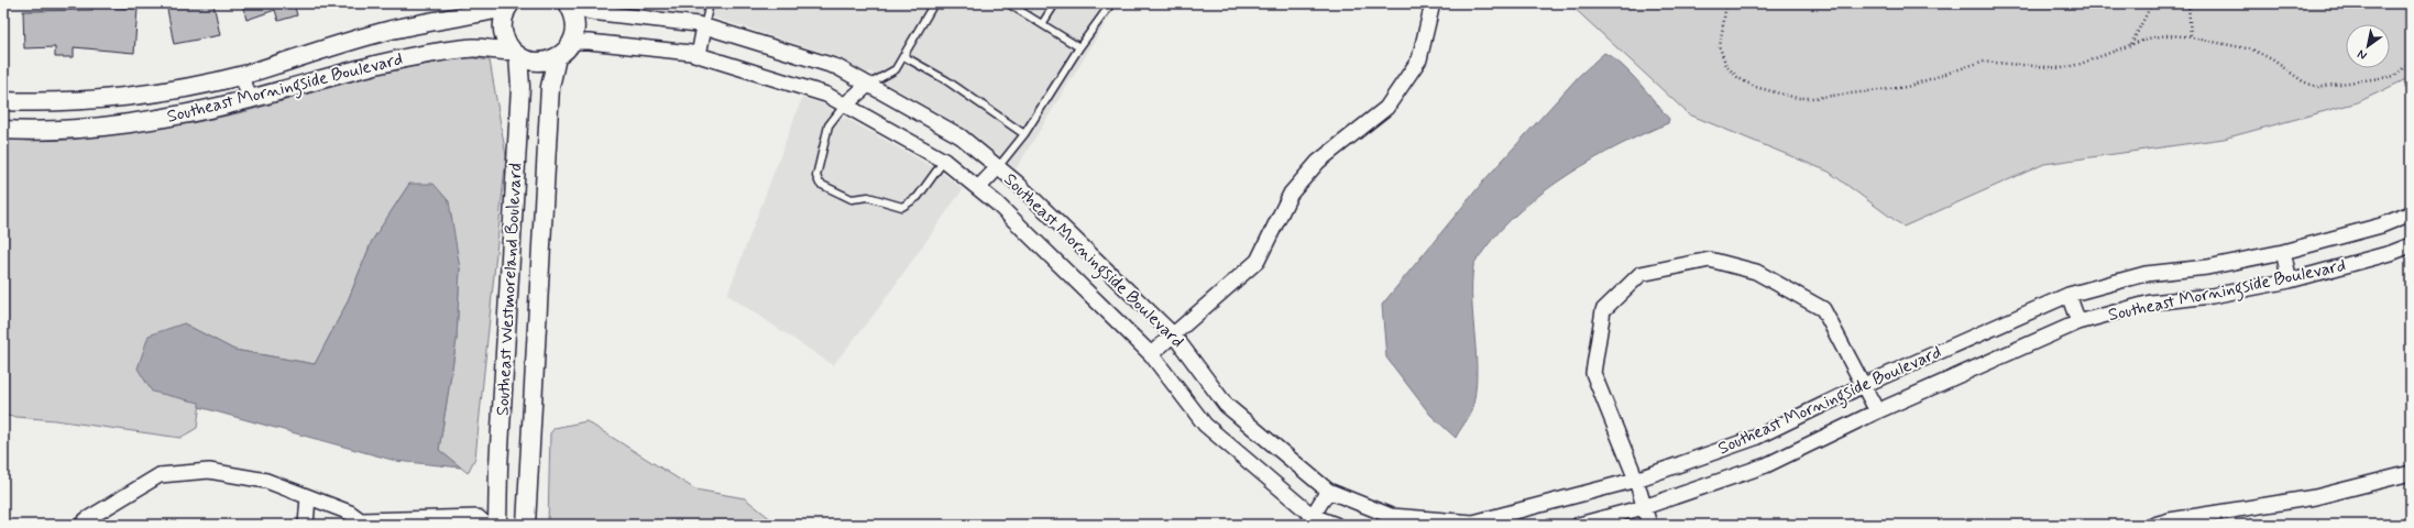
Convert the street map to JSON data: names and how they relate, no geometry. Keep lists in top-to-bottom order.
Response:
{
  "streets": {
    "street": ["Southeast Morningside Boulevard", "Southeast Westmoreland Boulevard"]
  },
  "crossings": [
    ["Southeast Morningside Boulevard", "Southeast Westmoreland Boulevard"]
  ],
  "north": "bottom left"
}
